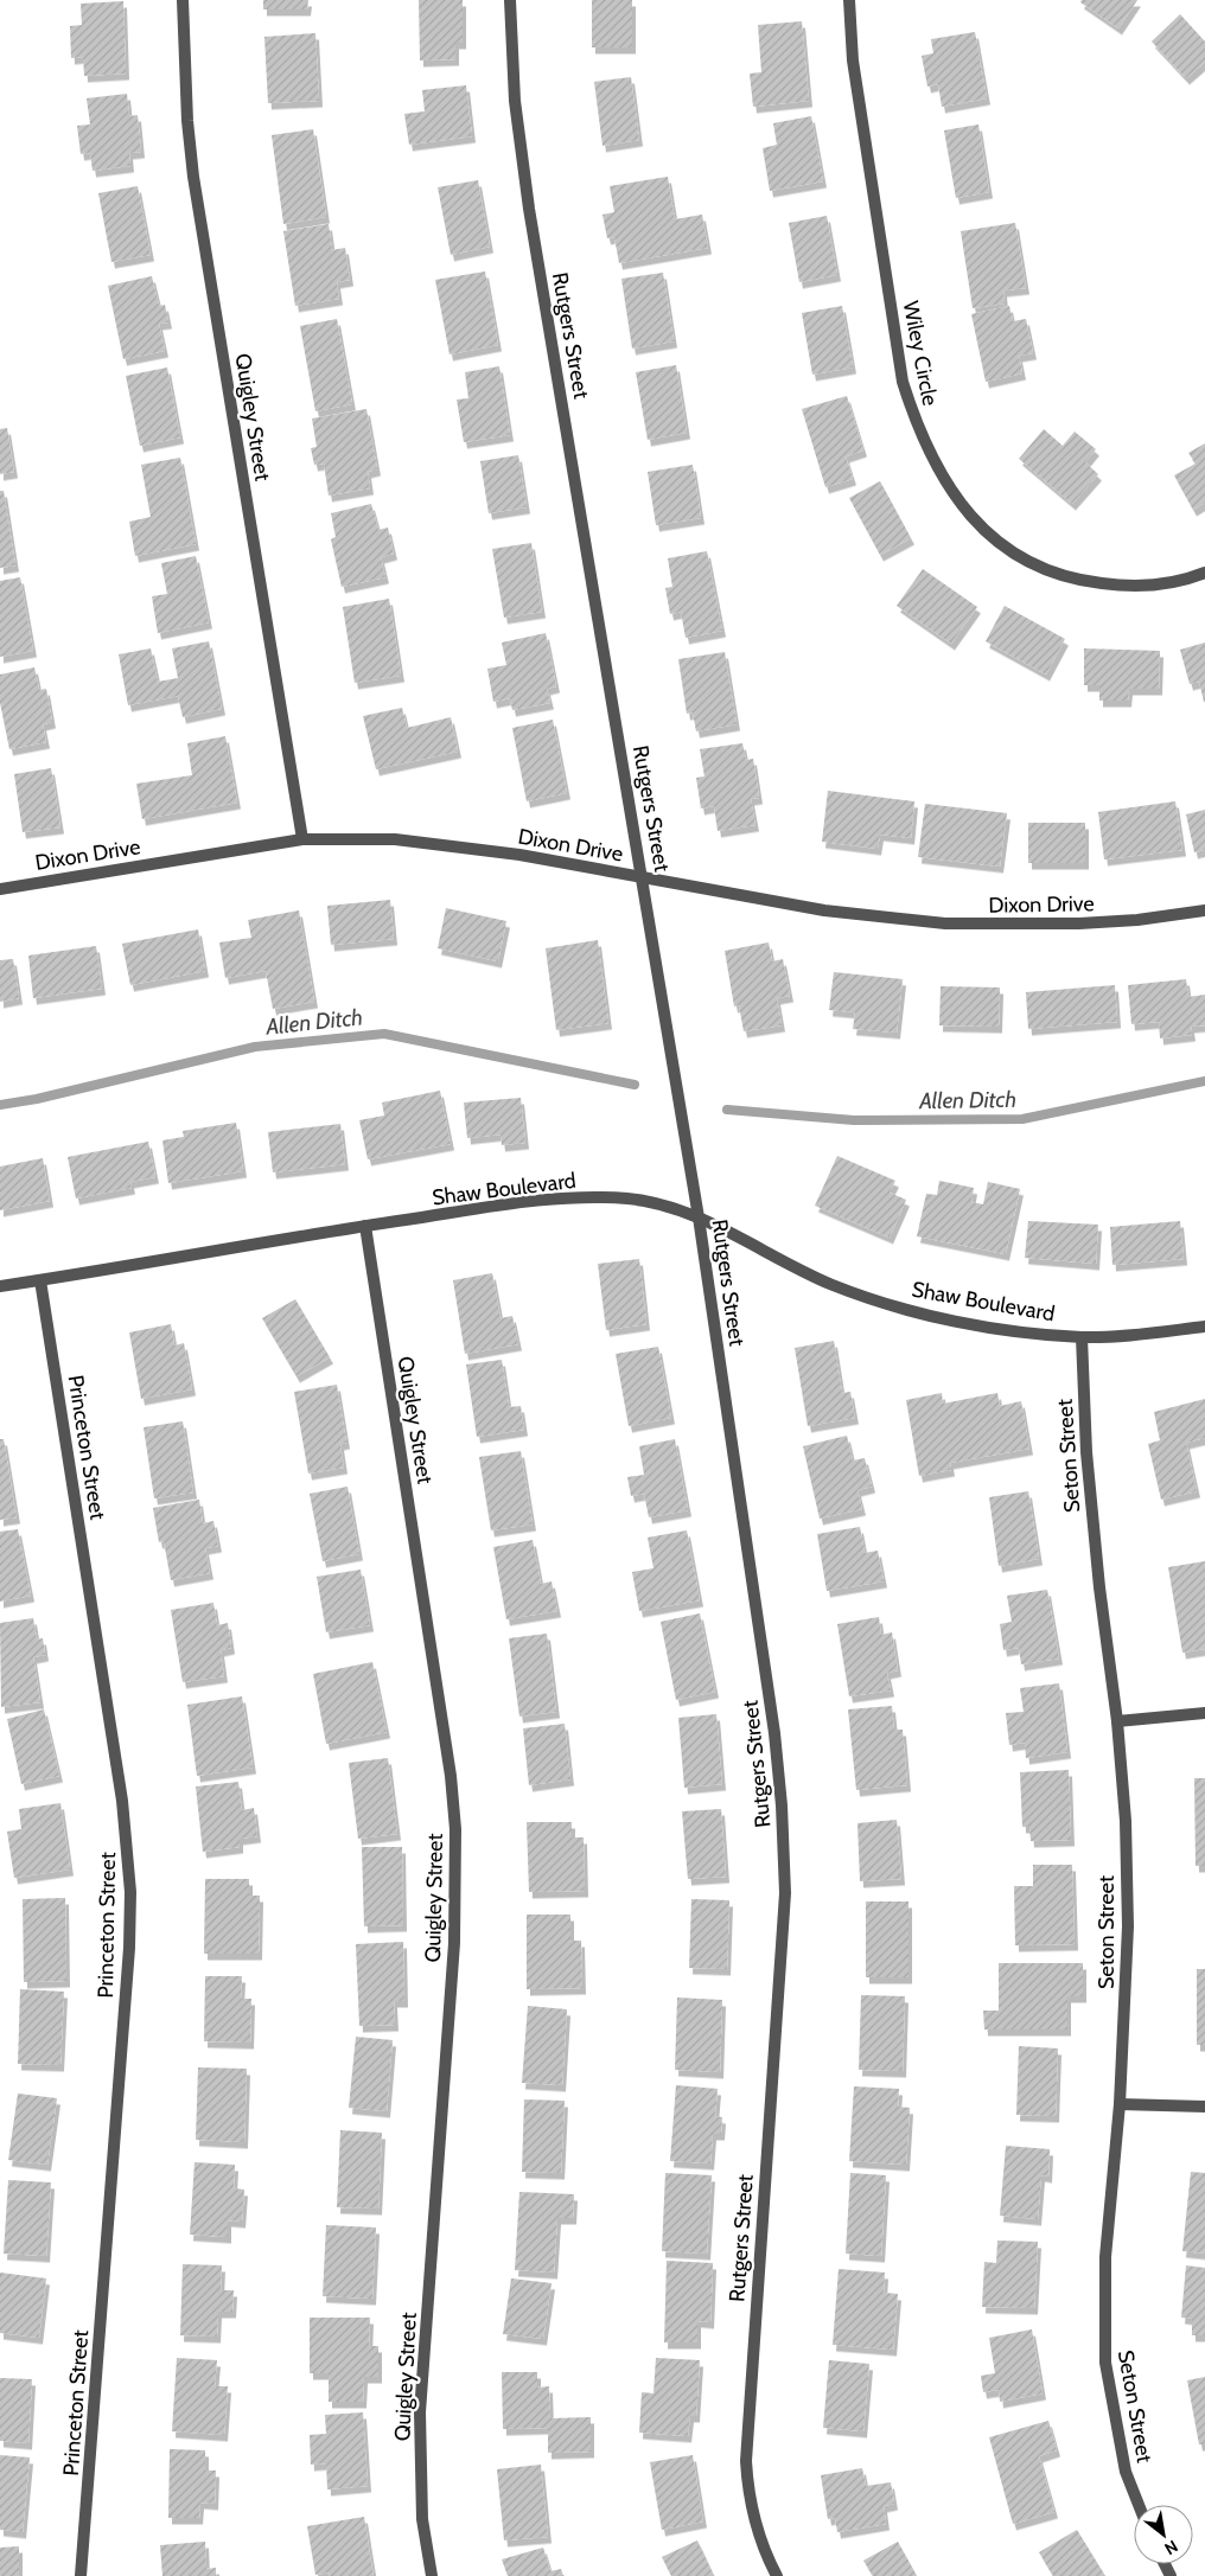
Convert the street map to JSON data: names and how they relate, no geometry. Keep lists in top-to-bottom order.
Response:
{
  "streets": {
    "street": [
      "Rutgers Street",
      "Wiley Circle",
      "Quigley Street",
      "Dixon Drive",
      "Shaw Boulevard",
      "Princeton Street",
      "Seton Street"
    ]
  },
  "crossings": [
    ["Rutgers Street", "Dixon Drive"],
    ["Rutgers Street", "Shaw Boulevard"],
    ["Quigley Street", "Dixon Drive"],
    ["Quigley Street", "Shaw Boulevard"],
    ["Shaw Boulevard", "Princeton Street"],
    ["Shaw Boulevard", "Seton Street"]
  ],
  "water": ["Allen Ditch"],
  "north": "bottom right"
}
